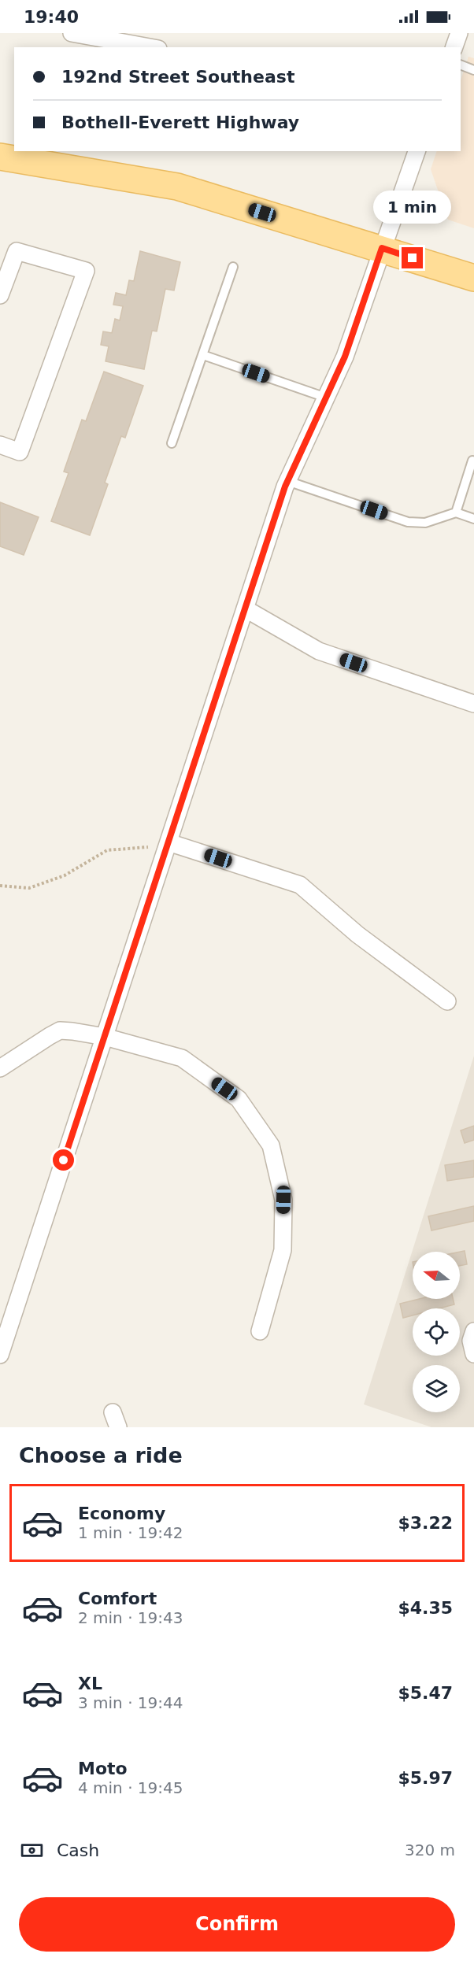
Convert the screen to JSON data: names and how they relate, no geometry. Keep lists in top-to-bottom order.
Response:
{
  "north": "left",
  "page": {
    "status": "19:40",
    "banner": ["192nd Street Southeast", "Bothell-Everett Highway"],
    "bubble": "1 min",
    "heading": "Choose a ride",
    "list": [
      {
        "name": "Economy",
        "note": "1 min · 19:42",
        "value": "$3.22"
      },
      {
        "name": "Comfort",
        "note": "2 min · 19:43",
        "value": "$4.35"
      },
      {
        "name": "XL",
        "note": "3 min · 19:44",
        "value": "$5.47"
      },
      {
        "name": "Moto",
        "note": "4 min · 19:45",
        "value": "$5.97"
      }
    ],
    "pay": ["Cash", "320 m"],
    "buttons": "Confirm"
  }
}
